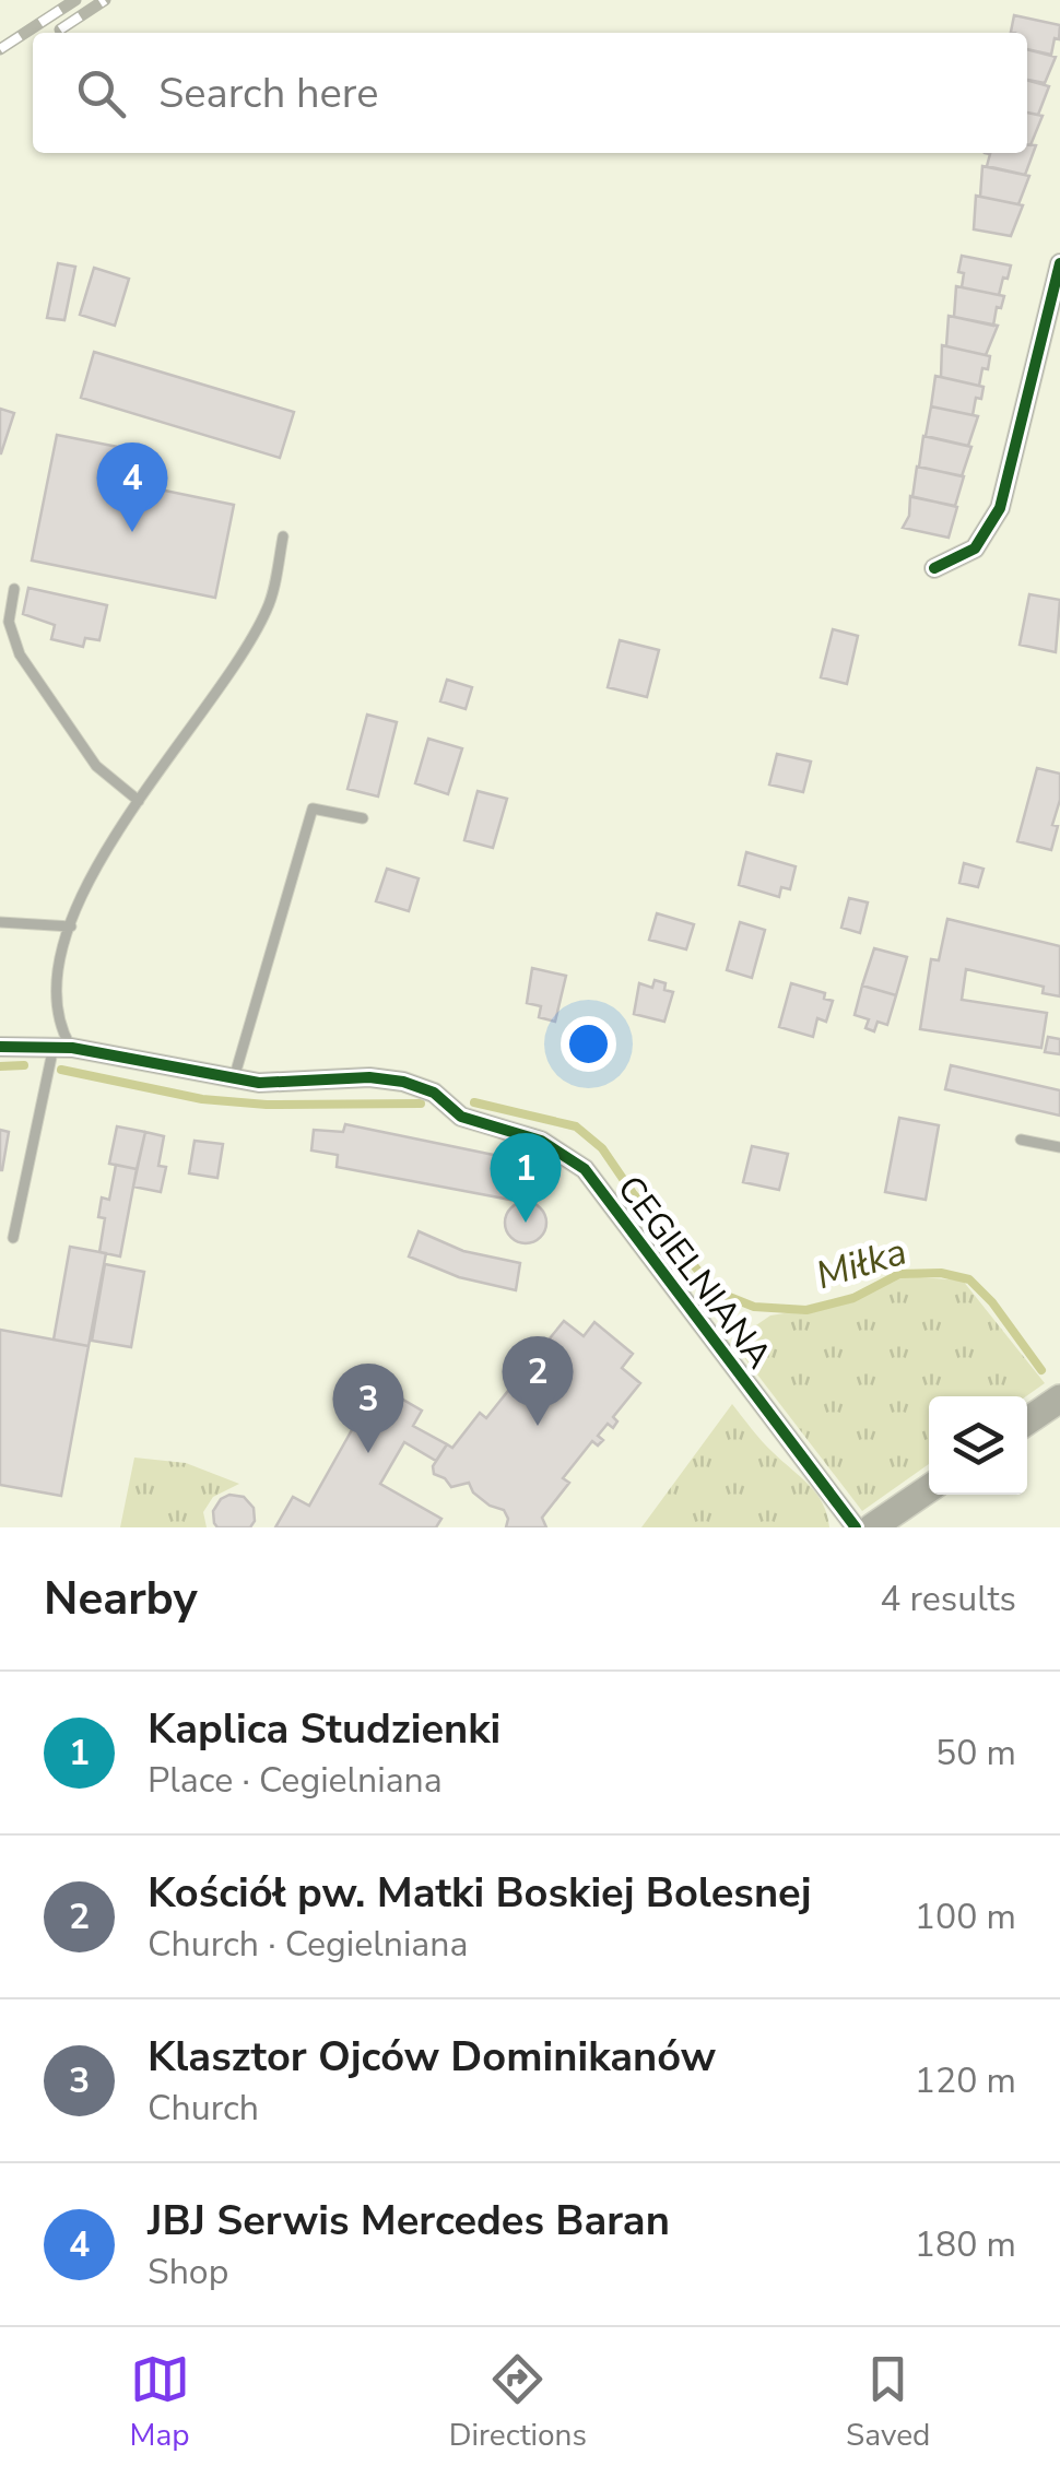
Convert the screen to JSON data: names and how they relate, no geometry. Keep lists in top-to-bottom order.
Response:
{
  "streets": {
    "street": ["CEGIELNIANA"]
  },
  "water": ["Miłka"],
  "page": {
    "search": "Search here",
    "pins": [
      "4",
      "1",
      "2",
      "3"
    ],
    "heading": ["Nearby", "4 results"],
    "list": [
      {
        "mark": "1",
        "name": "Kaplica Studzienki",
        "note": "Place · Cegielniana",
        "value": "50 m"
      },
      {
        "mark": "2",
        "name": "Kościół pw. Matki Boskiej Bolesnej",
        "note": "Church · Cegielniana",
        "value": "100 m"
      },
      {
        "mark": "3",
        "name": "Klasztor Ojców Dominikanów",
        "note": "Church",
        "value": "120 m"
      },
      {
        "mark": "4",
        "name": "JBJ Serwis Mercedes Baran",
        "note": "Shop",
        "value": "180 m"
      }
    ],
    "nav": ["Map", "Directions", "Saved"]
  }
}
